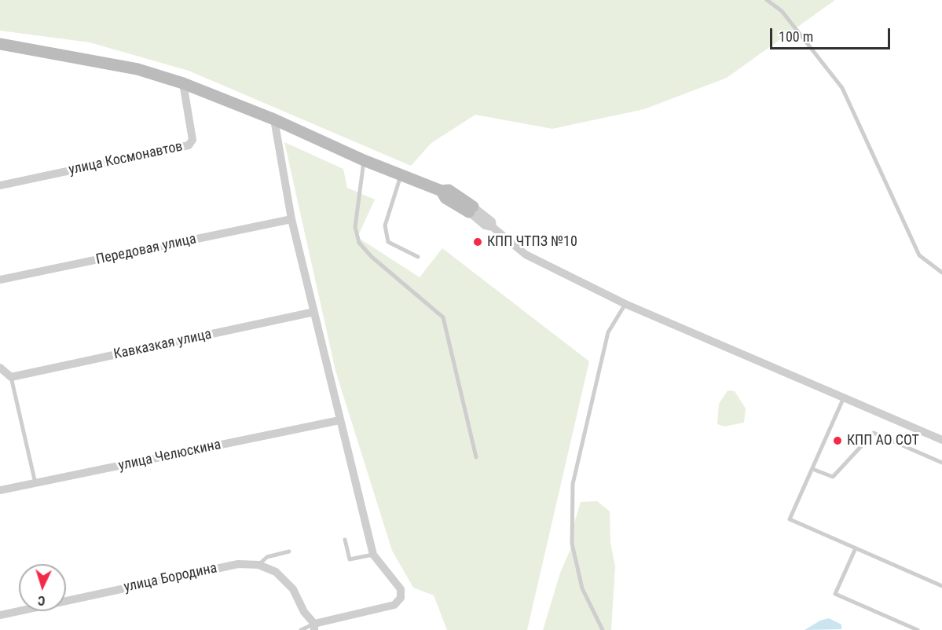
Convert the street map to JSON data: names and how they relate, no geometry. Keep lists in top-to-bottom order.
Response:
{
  "streets": {
    "street": [
      "улица Космонавтов",
      "Передовая улица",
      "Кавказкая улица",
      "улица Челюскина",
      "улица Бородина"
    ]
  },
  "places": ["КПП ЧТПЗ №10", "КПП АО СОТ"],
  "scale_bar": "100 m",
  "north": "bottom"
}
